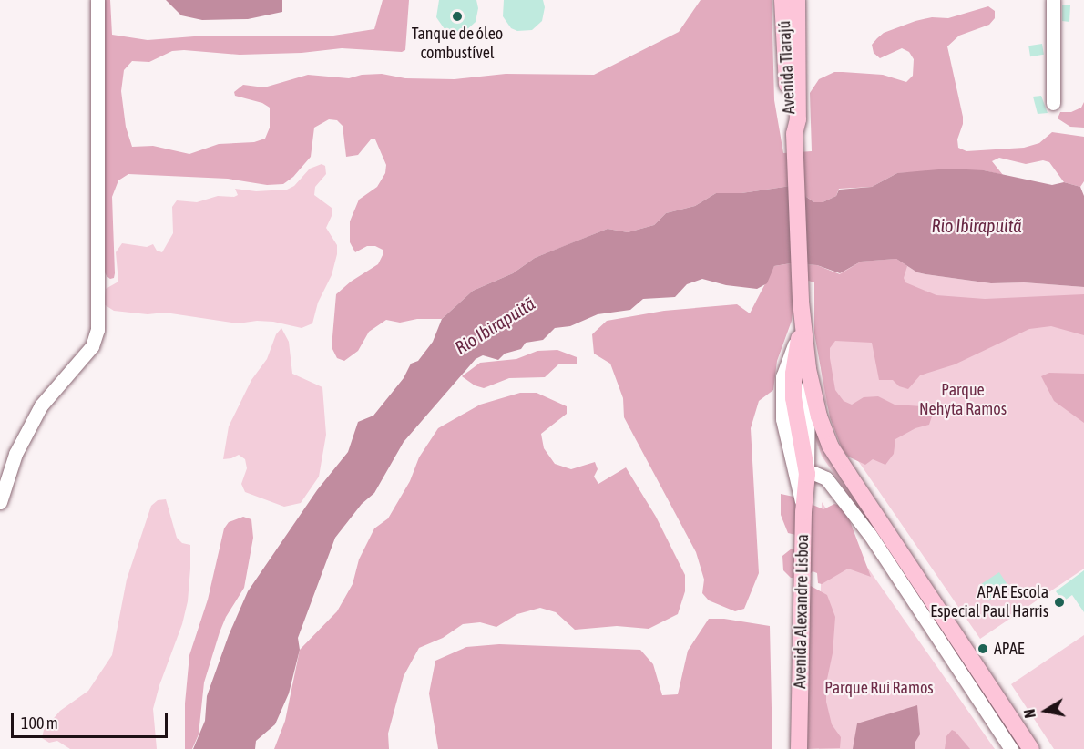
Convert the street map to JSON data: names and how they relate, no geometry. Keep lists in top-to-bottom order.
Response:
{
  "streets": {
    "main road": ["Avenida Tiarajú", "Avenida Alexandre Lisboa"]
  },
  "water": ["Rio Ibirapuitã"],
  "parks": ["Parque Nehyta Ramos", "Parque Rui Ramos"],
  "places": ["Tanque de óleo combustível", "APAE Escola Especial Paul Harris", "APAE"],
  "scale_bar": "100 m",
  "north": "left"
}
